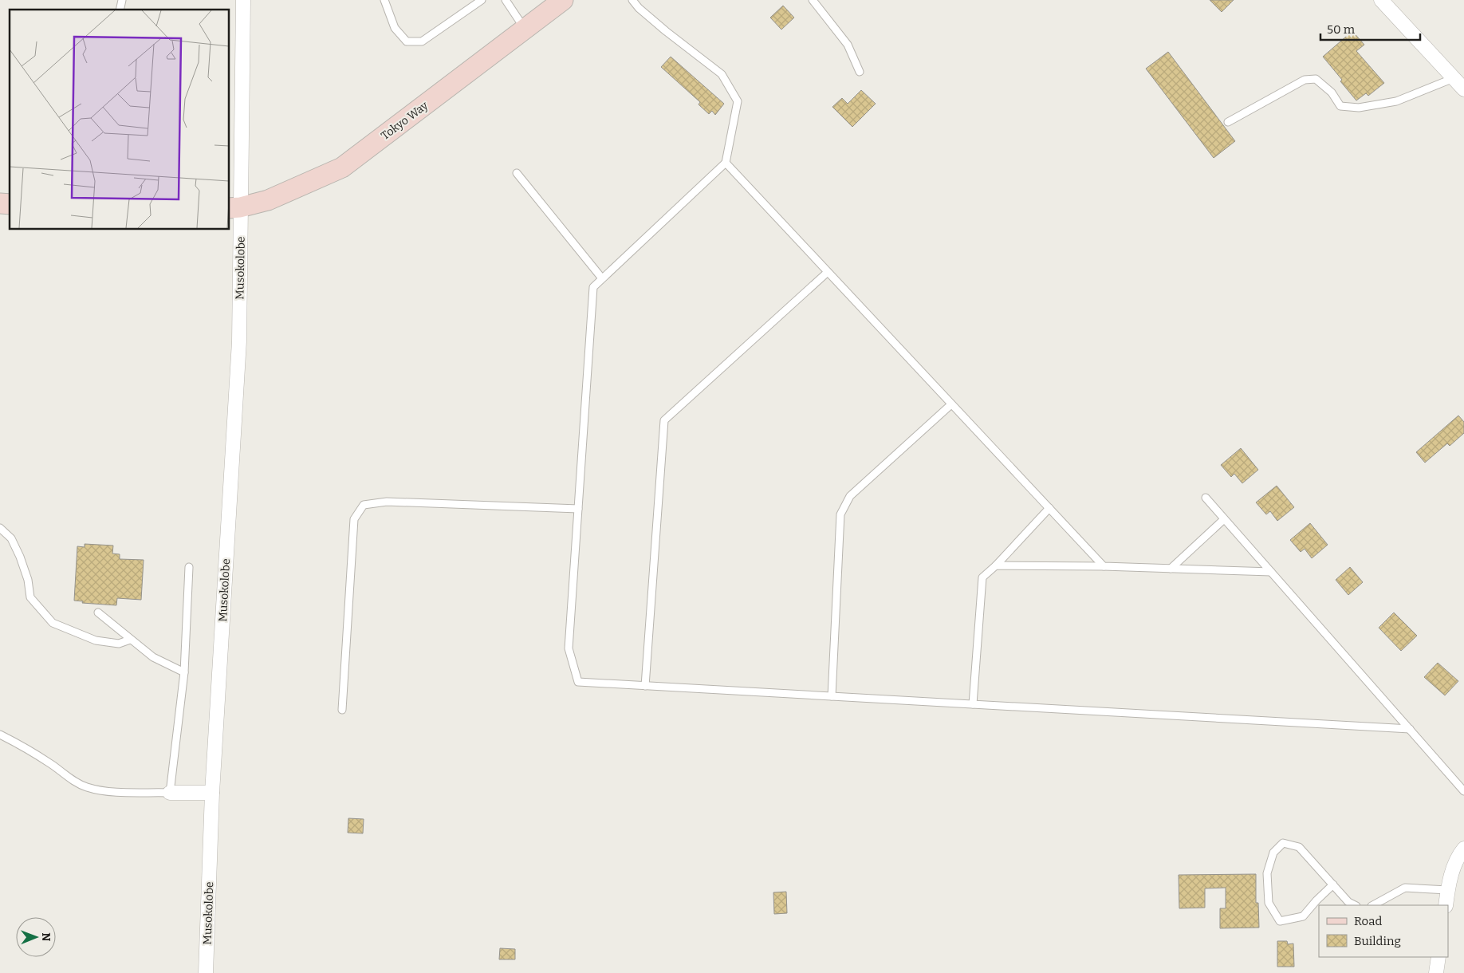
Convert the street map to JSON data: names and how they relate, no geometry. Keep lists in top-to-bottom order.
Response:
{
  "streets": {
    "street": ["Tokyo Way", "Musokolobe"]
  },
  "crossings": [
    ["Tokyo Way", "Musokolobe"]
  ],
  "legend": ["Road", "Building"],
  "scale_bar": "50 m",
  "north": "right"
}
